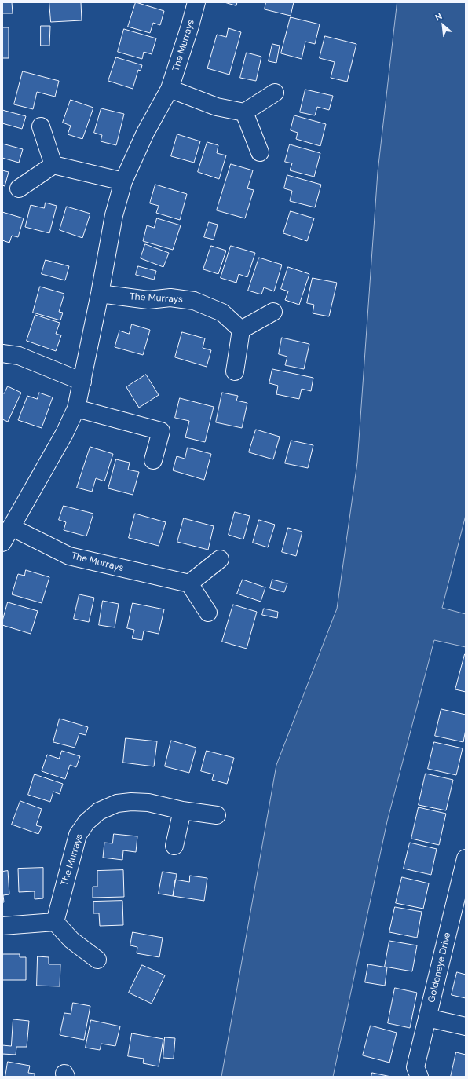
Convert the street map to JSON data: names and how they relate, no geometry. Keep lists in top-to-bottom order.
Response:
{
  "streets": {
    "street": ["The Murrays", "Goldeneye Drive"]
  },
  "north": "top left"
}
